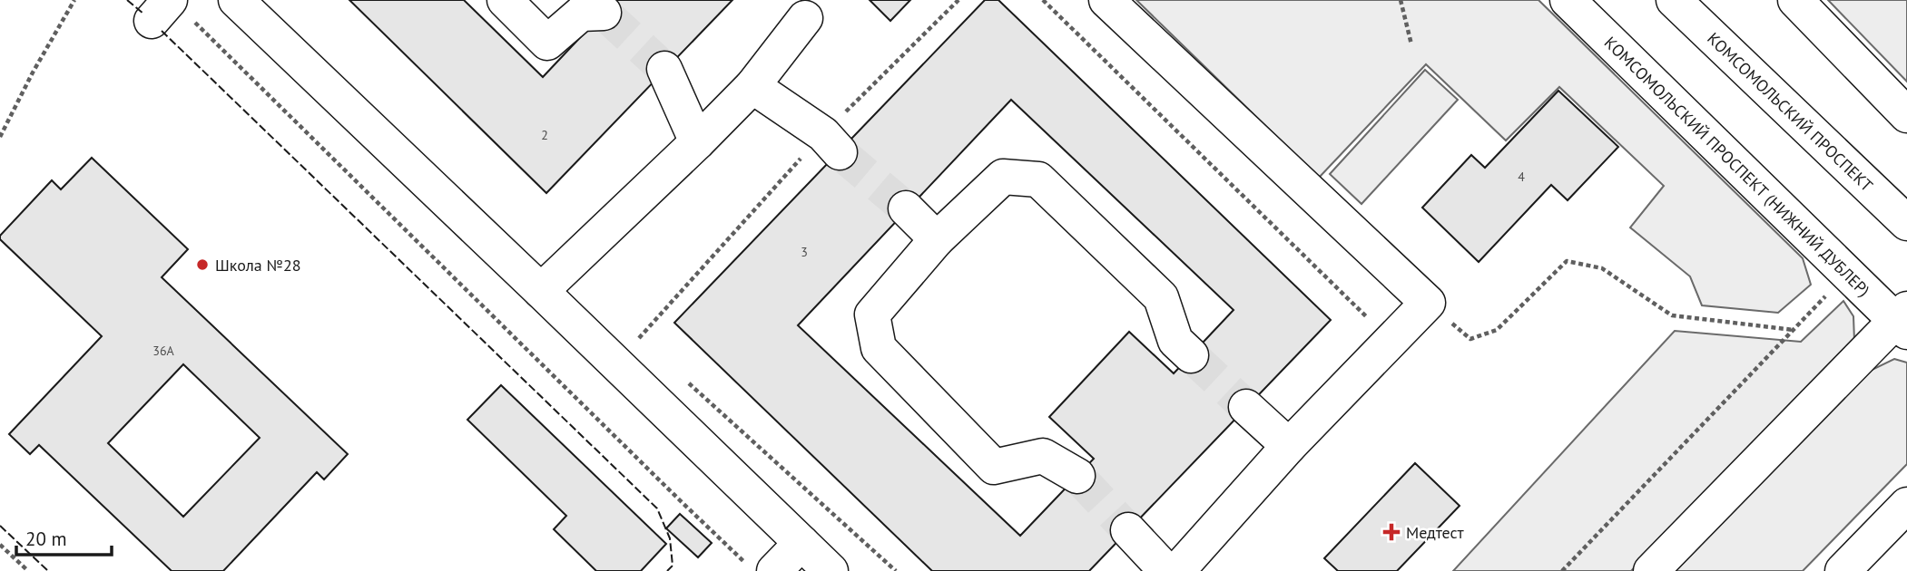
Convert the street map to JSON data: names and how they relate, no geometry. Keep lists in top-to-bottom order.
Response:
{
  "streets": {
    "street": ["КОМСОМОЛЬСКИЙ ПРОСПЕКТ", "КОМСОМОЛЬСКИЙ ПРОСПЕКТ (НИЖНИЙ ДУБЛЕР)"]
  },
  "places": {
    "other": ["Школа №28"],
    "health": ["Медтест"]
  },
  "house_numbers": [
    "2",
    "4",
    "3",
    "36А"
  ],
  "scale_bar": "20 m"
}
